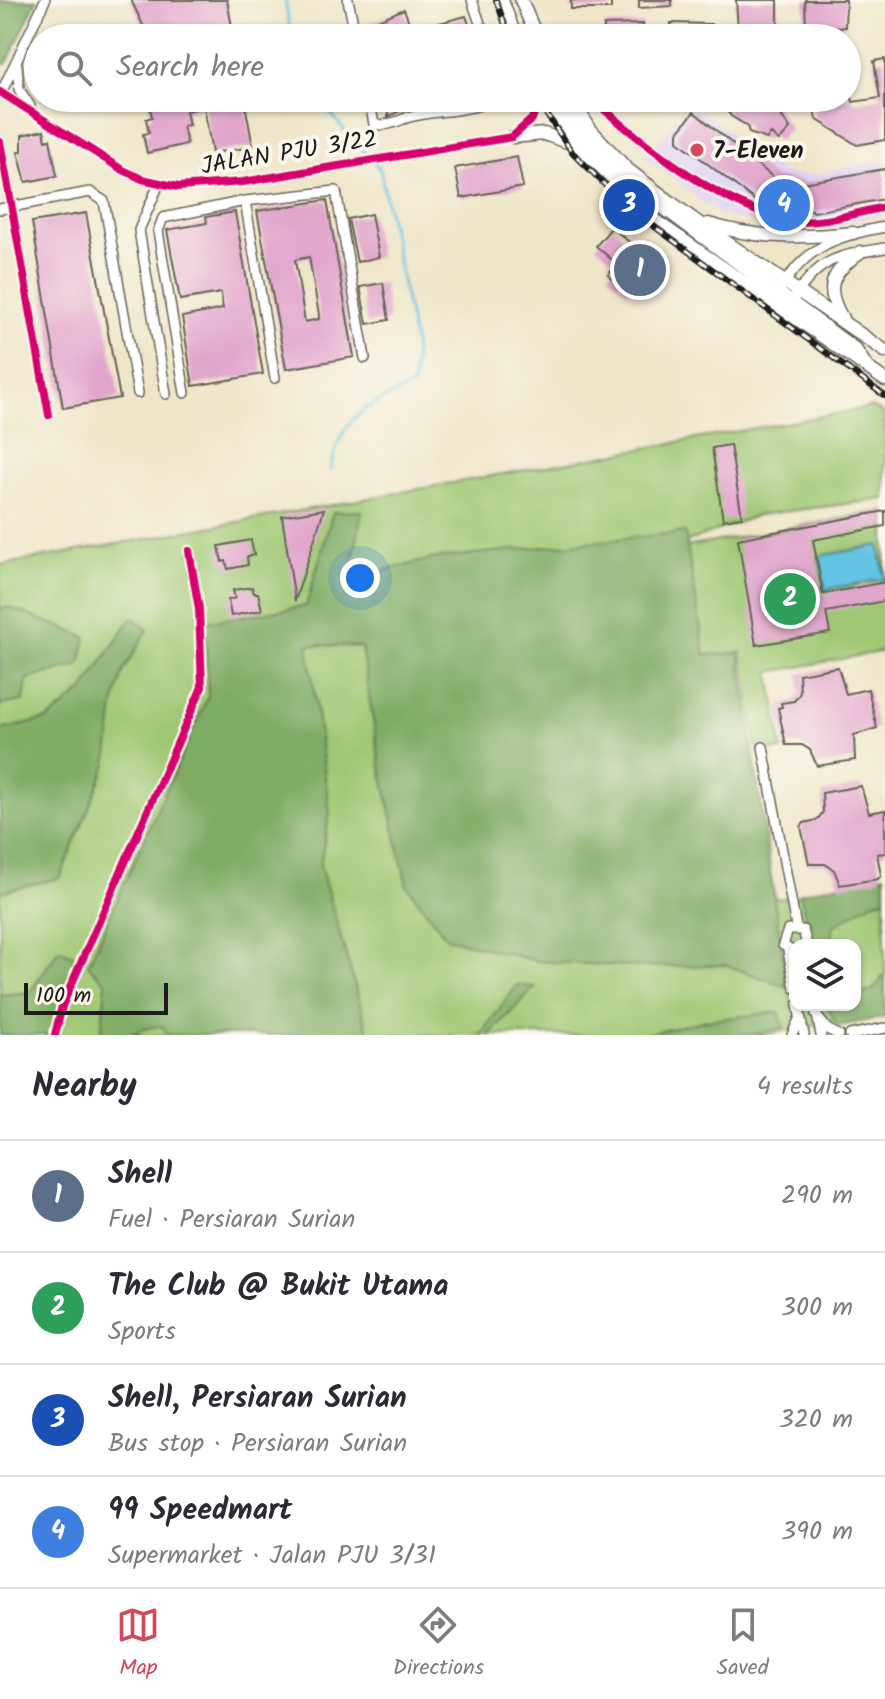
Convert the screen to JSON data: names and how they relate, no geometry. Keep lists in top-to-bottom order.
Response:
{
  "streets": {
    "street": ["JALAN PJU 3/22"]
  },
  "places": ["7-Eleven"],
  "scale_bar": "100 m",
  "page": {
    "search": "Search here",
    "pins": [
      "3",
      "4",
      "1",
      "2"
    ],
    "scale": "100 m",
    "heading": ["Nearby", "4 results"],
    "list": [
      {
        "mark": "1",
        "name": "Shell",
        "note": "Fuel · Persiaran Surian",
        "value": "290 m"
      },
      {
        "mark": "2",
        "name": "The Club @ Bukit Utama",
        "note": "Sports",
        "value": "300 m"
      },
      {
        "mark": "3",
        "name": "Shell, Persiaran Surian",
        "note": "Bus stop · Persiaran Surian",
        "value": "320 m"
      },
      {
        "mark": "4",
        "name": "99 Speedmart",
        "note": "Supermarket · Jalan PJU 3/31",
        "value": "390 m"
      }
    ],
    "nav": ["Map", "Directions", "Saved"]
  }
}
